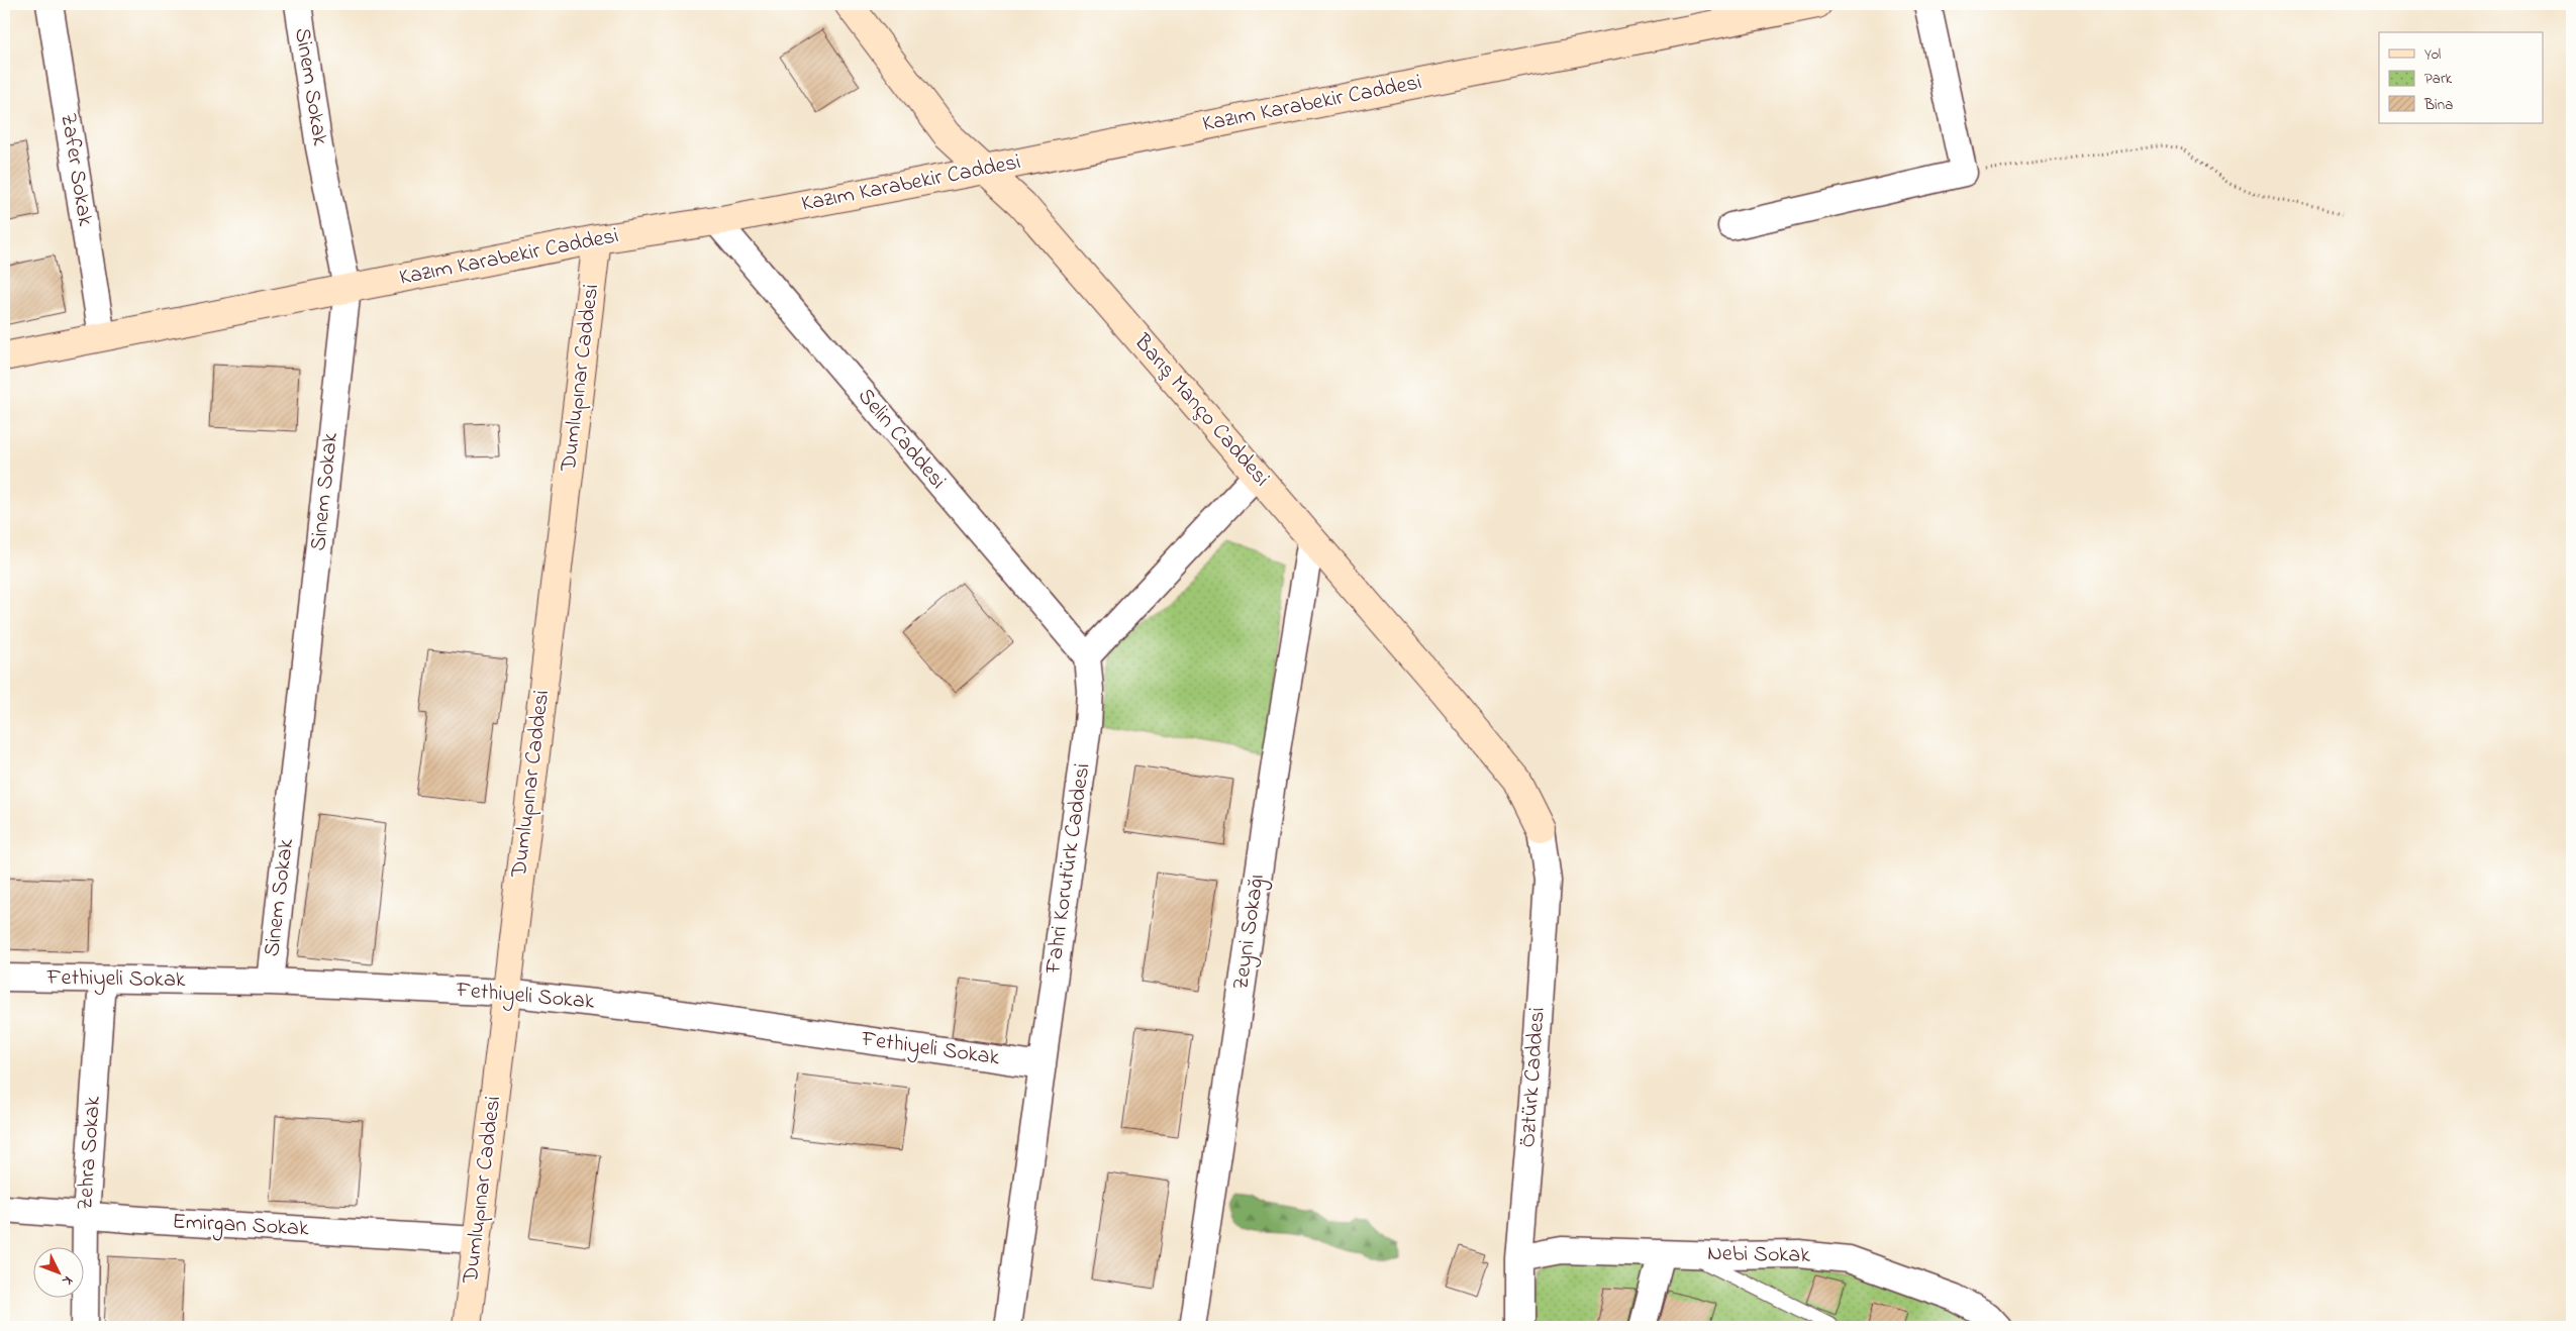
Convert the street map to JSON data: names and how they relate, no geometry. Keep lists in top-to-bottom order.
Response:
{
  "streets": {
    "street": [
      "Sinem Sokak",
      "Kazım Karabekir Caddesi",
      "Zafer Sokak",
      "Dumlupınar Caddesi",
      "Barış Manço Caddesi",
      "Selin Caddesi",
      "Fahri Korutürk Caddesi",
      "Zeyni Sokağı",
      "Fethiyeli Sokak",
      "Öztürk Caddesi",
      "Zehra Sokak",
      "Emirgan Sokak",
      "Nebi Sokak"
    ]
  },
  "crossings": [
    ["Sinem Sokak", "Kazım Karabekir Caddesi"],
    ["Sinem Sokak", "Fethiyeli Sokak"],
    ["Kazım Karabekir Caddesi", "Zafer Sokak"],
    ["Kazım Karabekir Caddesi", "Dumlupınar Caddesi"],
    ["Kazım Karabekir Caddesi", "Barış Manço Caddesi"],
    ["Kazım Karabekir Caddesi", "Selin Caddesi"],
    ["Dumlupınar Caddesi", "Fethiyeli Sokak"],
    ["Dumlupınar Caddesi", "Emirgan Sokak"],
    ["Barış Manço Caddesi", "Zeyni Sokağı"],
    ["Barış Manço Caddesi", "Öztürk Caddesi"],
    ["Selin Caddesi", "Fahri Korutürk Caddesi"],
    ["Fahri Korutürk Caddesi", "Fethiyeli Sokak"],
    ["Fethiyeli Sokak", "Zehra Sokak"],
    ["Öztürk Caddesi", "Nebi Sokak"],
    ["Zehra Sokak", "Emirgan Sokak"]
  ],
  "legend": ["Yol", "Park", "Bina"],
  "north": "bottom right"
}
